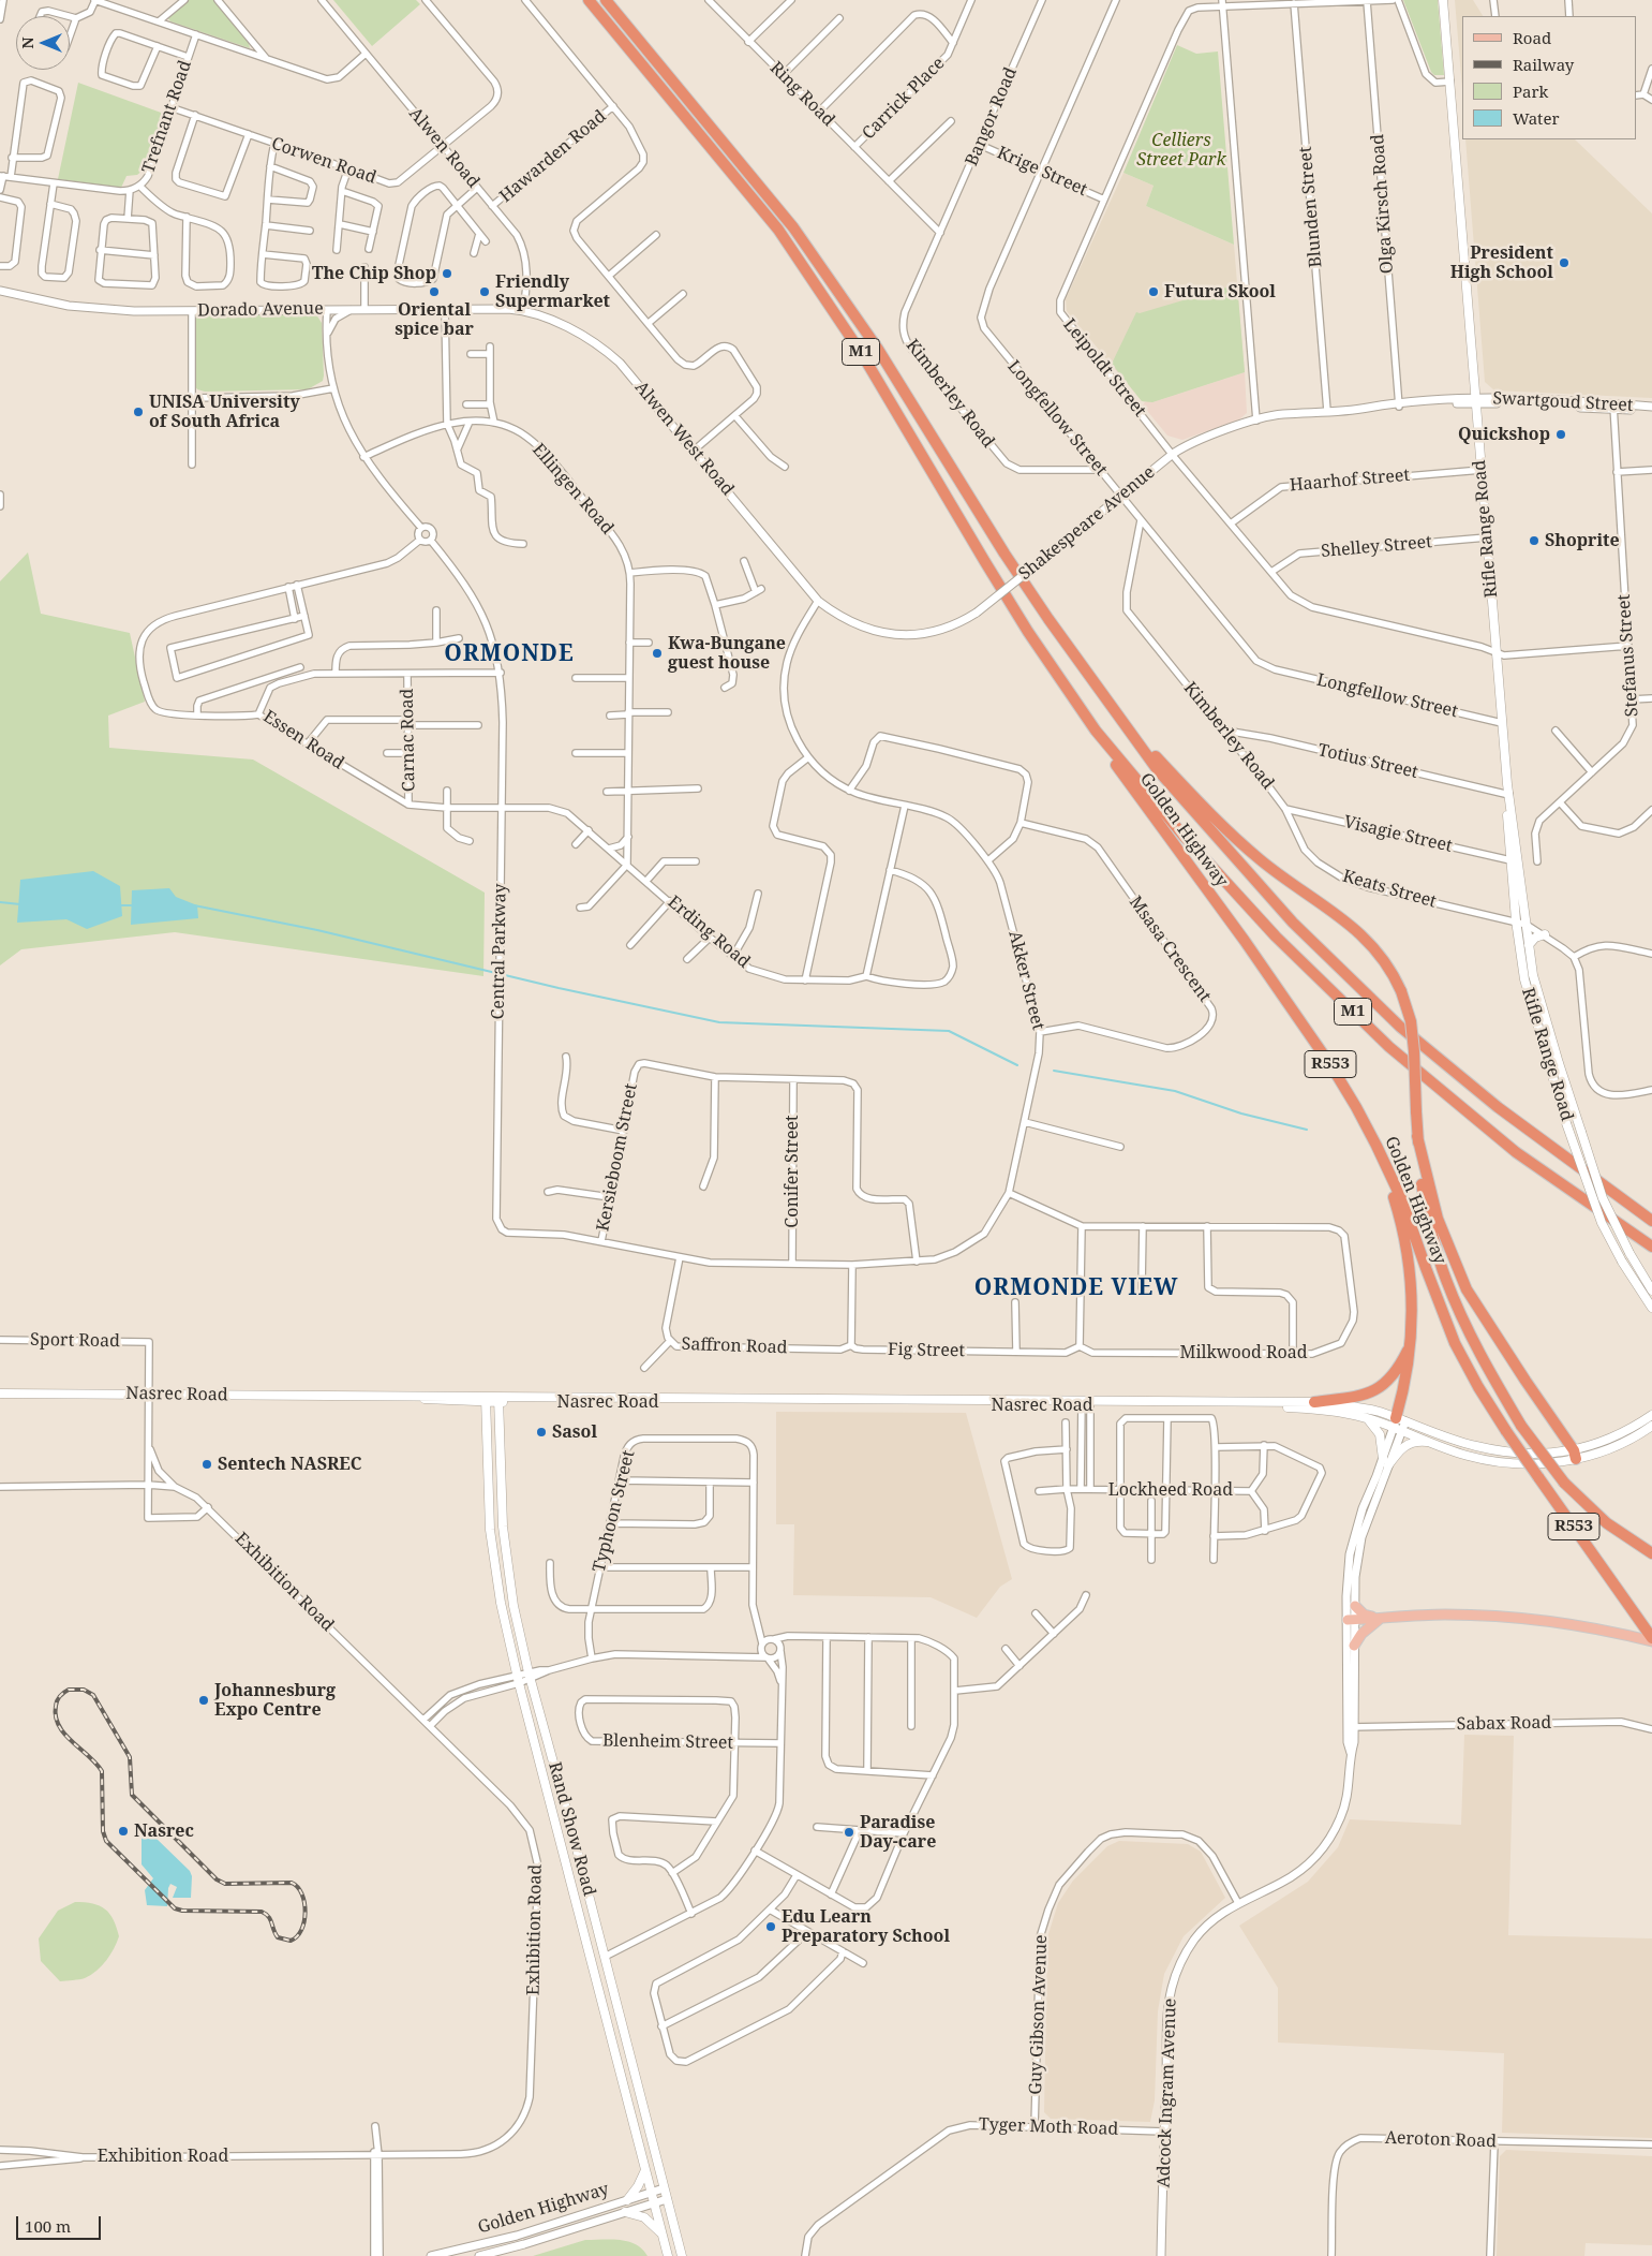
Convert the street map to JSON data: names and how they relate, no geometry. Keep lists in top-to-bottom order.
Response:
{
  "streets": {
    "highway": ["M1", "Golden Highway", "R553"],
    "main road": ["Rifle Range Road", "Nasrec Road", "Rand Show Road"],
    "street": [
      "Ring Road",
      "Carrick Place",
      "Trefnant Road",
      "Bangor Road",
      "Alwen Road",
      "Hawarden Road",
      "Corwen Road",
      "Krige Street",
      "Olga Kirsch Road",
      "Blunden Street",
      "Dorado Avenue",
      "Leipoldt Street",
      "Kimberley Road",
      "Swartgoud Street",
      "Longfellow Street",
      "Alwen West Road",
      "Haarhof Street",
      "Ellingen Road",
      "Shakespeare Avenue",
      "Shelley Street",
      "Stefanus Street",
      "Essen Road",
      "Carnac Road",
      "Totius Street",
      "Visagie Street",
      "Keats Street",
      "Erding Road",
      "Msasa Crescent",
      "Central Parkway",
      "Akker Street",
      "Kersieboom Street",
      "Conifer Street",
      "Sport Road",
      "Saffron Road",
      "Fig Street",
      "Milkwood Road",
      "Lockheed Road",
      "Typhoon Street",
      "Exhibition Road",
      "Sabax Road",
      "Blenheim Street",
      "Guy Gibson Avenue",
      "Adcock Ingram Avenue",
      "Tyger Moth Road",
      "Aeroton Road"
    ]
  },
  "crossings": [
    ["Ring Road", "Carrick Place"],
    ["Ring Road", "Bangor Road"],
    ["Ring Road", "Kimberley Road"],
    ["Trefnant Road", "Corwen Road"],
    ["Bangor Road", "Krige Street"],
    ["Bangor Road", "Kimberley Road"],
    ["Alwen Road", "Hawarden Road"],
    ["Alwen Road", "Corwen Road"],
    ["Alwen Road", "Dorado Avenue"],
    ["Alwen Road", "Alwen West Road"],
    ["Krige Street", "Leipoldt Street"],
    ["Krige Street", "Longfellow Street"],
    ["Olga Kirsch Road", "Leipoldt Street"],
    ["Olga Kirsch Road", "Shakespeare Avenue"],
    ["Blunden Street", "Leipoldt Street"],
    ["Blunden Street", "Shakespeare Avenue"],
    ["Dorado Avenue", "Alwen West Road"],
    ["M1", "Golden Highway"],
    ["Leipoldt Street", "Haarhof Street"],
    ["Leipoldt Street", "Shakespeare Avenue"],
    ["Leipoldt Street", "Rifle Range Road"],
    ["Leipoldt Street", "Shelley Street"],
    ["Leipoldt Street", "Stefanus Street"],
    ["Kimberley Road", "Longfellow Street"],
    ["Kimberley Road", "Totius Street"],
    ["Kimberley Road", "Visagie Street"],
    ["Kimberley Road", "Keats Street"],
    ["Swartgoud Street", "Shakespeare Avenue"],
    ["Swartgoud Street", "Rifle Range Road"],
    ["Swartgoud Street", "Stefanus Street"],
    ["Longfellow Street", "Shakespeare Avenue"],
    ["Longfellow Street", "Rifle Range Road"],
    ["Alwen West Road", "Shakespeare Avenue"],
    ["Alwen West Road", "Akker Street"],
    ["Haarhof Street", "Rifle Range Road"],
    ["Ellingen Road", "Erding Road"],
    ["Shakespeare Avenue", "Rifle Range Road"],
    ["Shakespeare Avenue", "Akker Street"],
    ["Rifle Range Road", "Shelley Street"],
    ["Rifle Range Road", "Totius Street"],
    ["Rifle Range Road", "Visagie Street"],
    ["Rifle Range Road", "Keats Street"],
    ["Essen Road", "Carnac Road"],
    ["Essen Road", "Erding Road"],
    ["Essen Road", "Central Parkway"],
    ["Golden Highway", "Rand Show Road"],
    ["Visagie Street", "Keats Street"],
    ["Erding Road", "Central Parkway"],
    ["Msasa Crescent", "Akker Street"],
    ["Central Parkway", "Akker Street"],
    ["Central Parkway", "Kersieboom Street"],
    ["Akker Street", "Kersieboom Street"],
    ["Akker Street", "Conifer Street"],
    ["Akker Street", "Saffron Road"],
    ["Akker Street", "Milkwood Road"],
    ["Kersieboom Street", "Conifer Street"],
    ["Sport Road", "Nasrec Road"],
    ["Saffron Road", "Fig Street"],
    ["Fig Street", "Milkwood Road"],
    ["Nasrec Road", "Rand Show Road"],
    ["Nasrec Road", "Adcock Ingram Avenue"],
    ["Sabax Road", "Adcock Ingram Avenue"],
    ["Guy Gibson Avenue", "Adcock Ingram Avenue"],
    ["Guy Gibson Avenue", "Tyger Moth Road"],
    ["Adcock Ingram Avenue", "Tyger Moth Road"]
  ],
  "districts": ["ORMONDE", "ORMONDE VIEW"],
  "parks": ["Celliers Street Park"],
  "places": [
    "President High School",
    "The Chip Shop",
    "Oriental spice bar",
    "Friendly Supermarket",
    "Futura Skool",
    "UNISA University of South Africa",
    "Quickshop",
    "Shoprite",
    "Kwa-Bungane guest house",
    "Sasol",
    "Sentech NASREC",
    "Johannesburg Expo Centre",
    "Nasrec",
    "Paradise Day-care",
    "Edu Learn Preparatory School"
  ],
  "legend": [
    "Road",
    "Railway",
    "Park",
    "Water"
  ],
  "scale_bar": "100 m",
  "north": "left"
}
